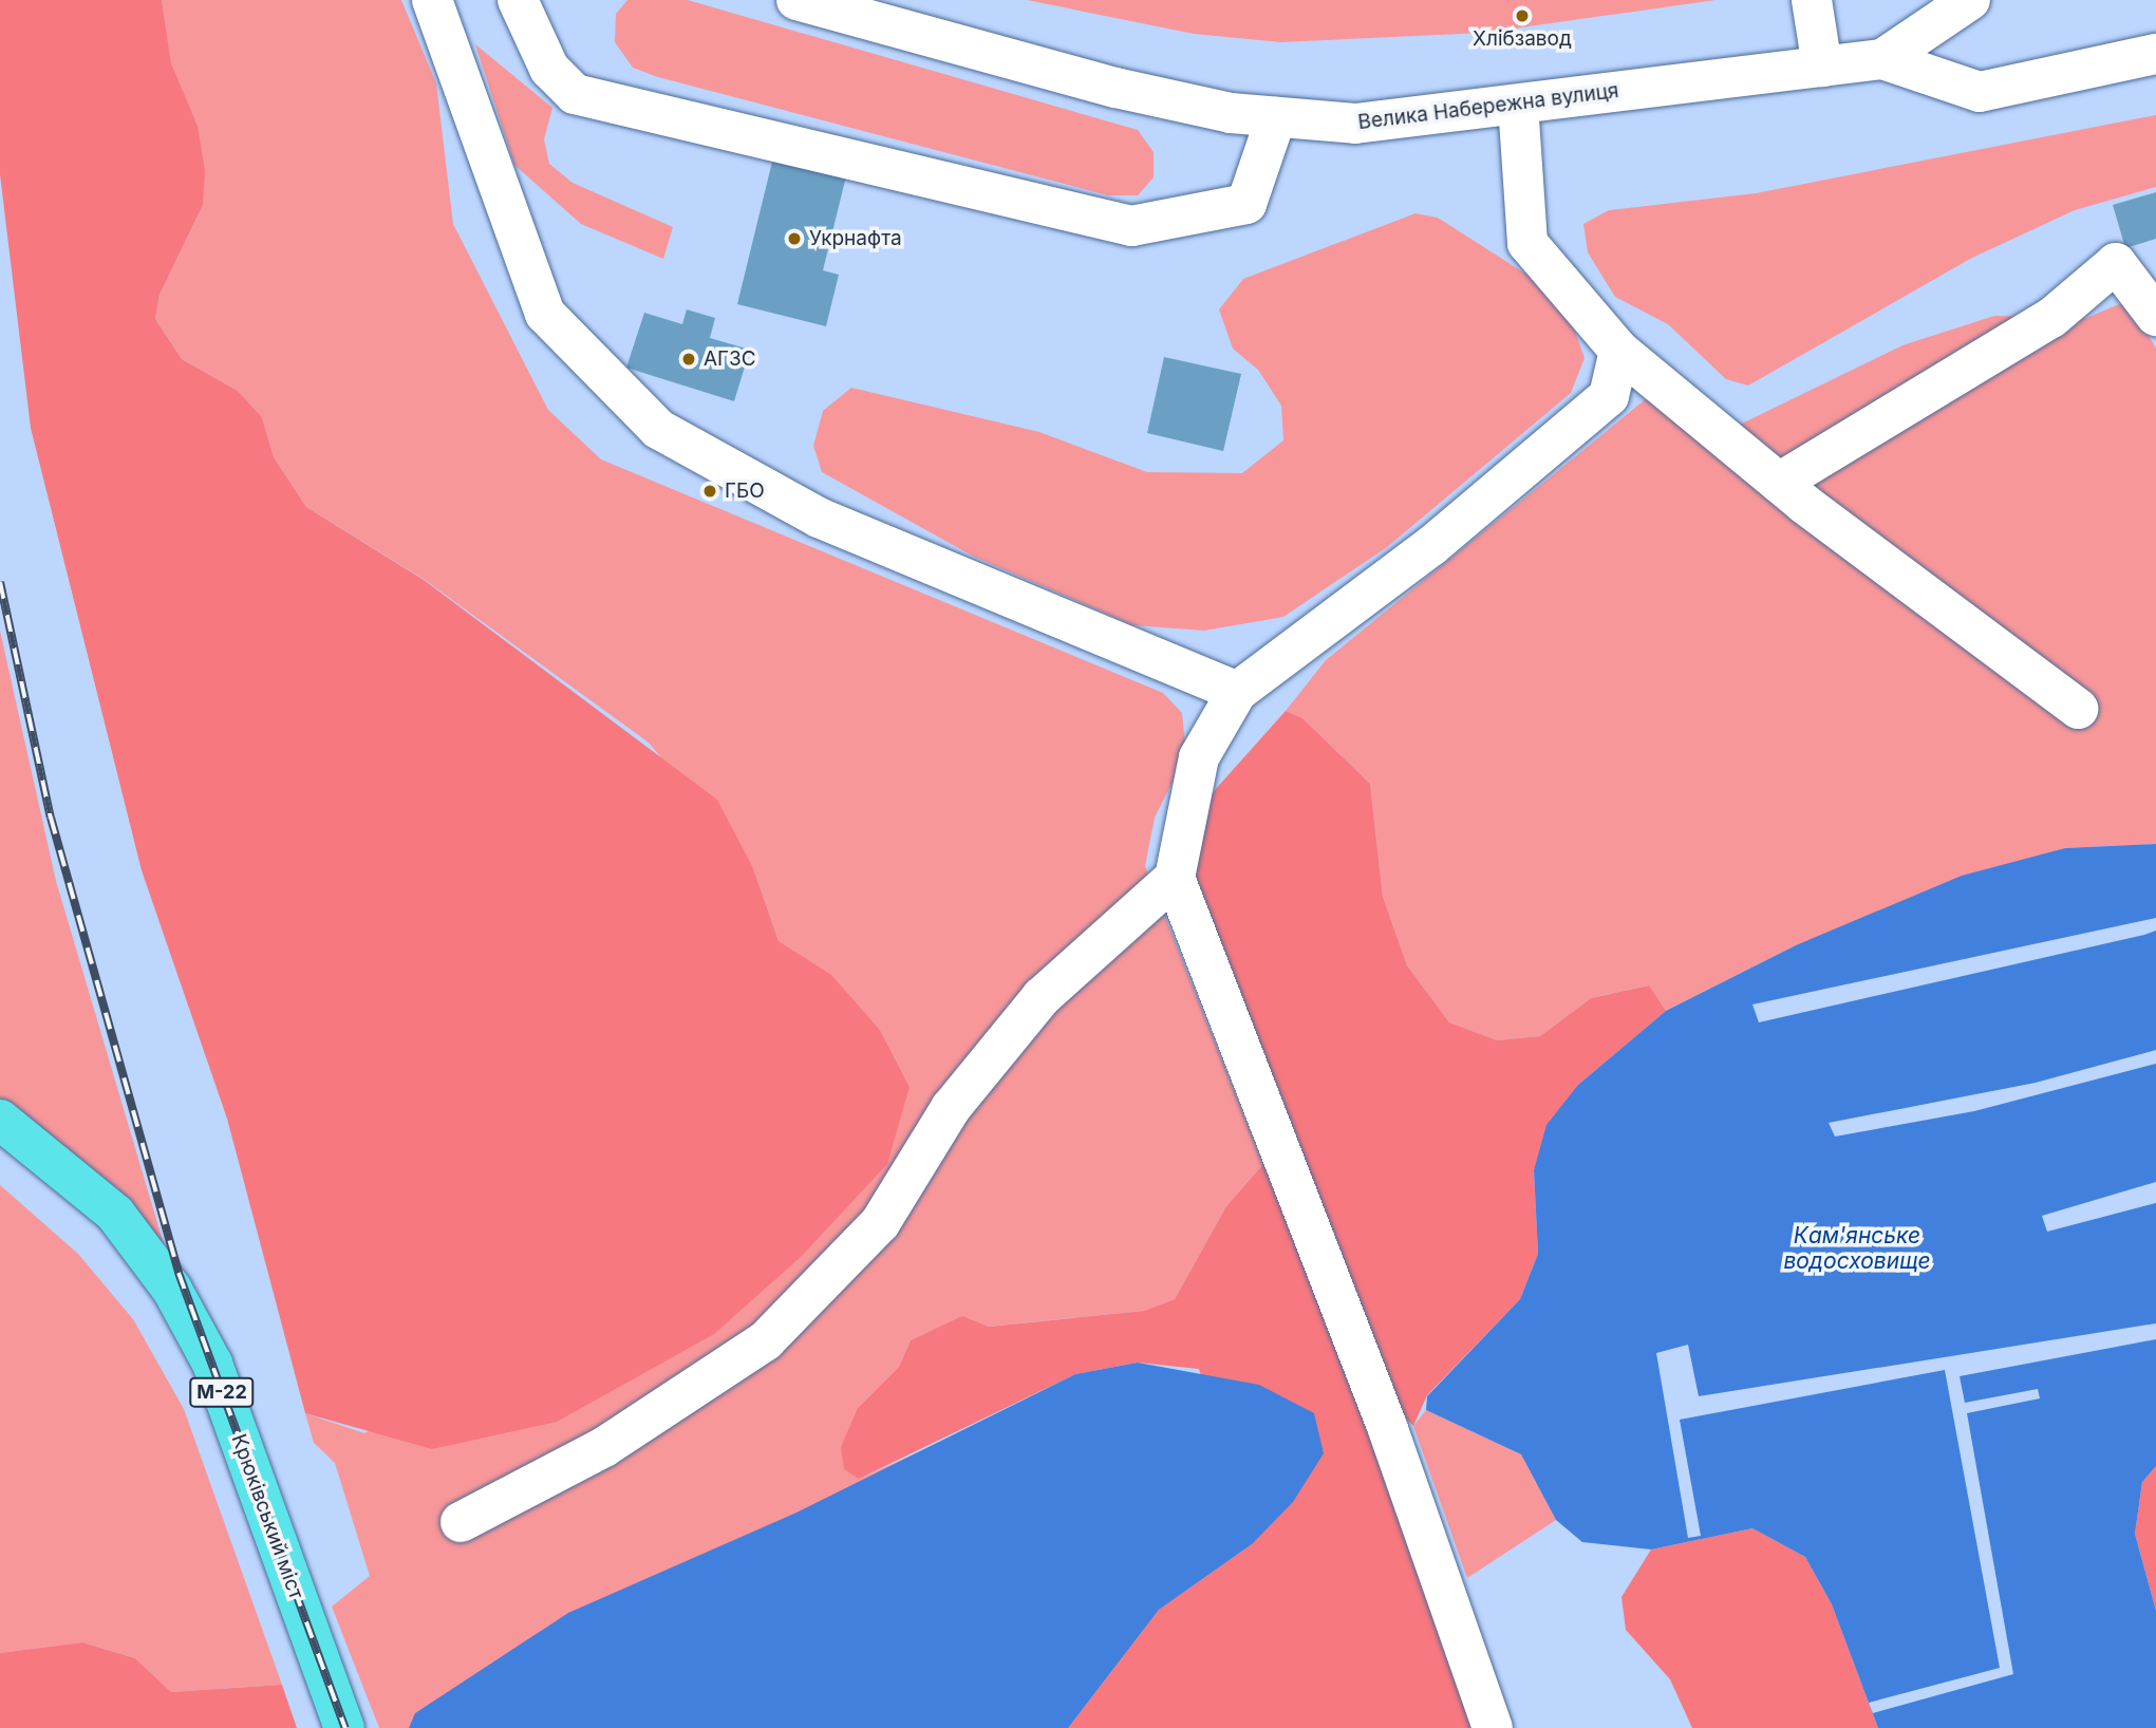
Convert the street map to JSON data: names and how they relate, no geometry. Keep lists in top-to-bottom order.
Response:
{
  "streets": {
    "highway": ["М-22", "Крюківський міст"],
    "street": ["Велика Набережна вулиця"]
  },
  "water": ["Кам'янське водосховище"],
  "places": [
    "Хлібзавод",
    "Укрнафта",
    "АГЗС",
    "ГБО"
  ]
}
